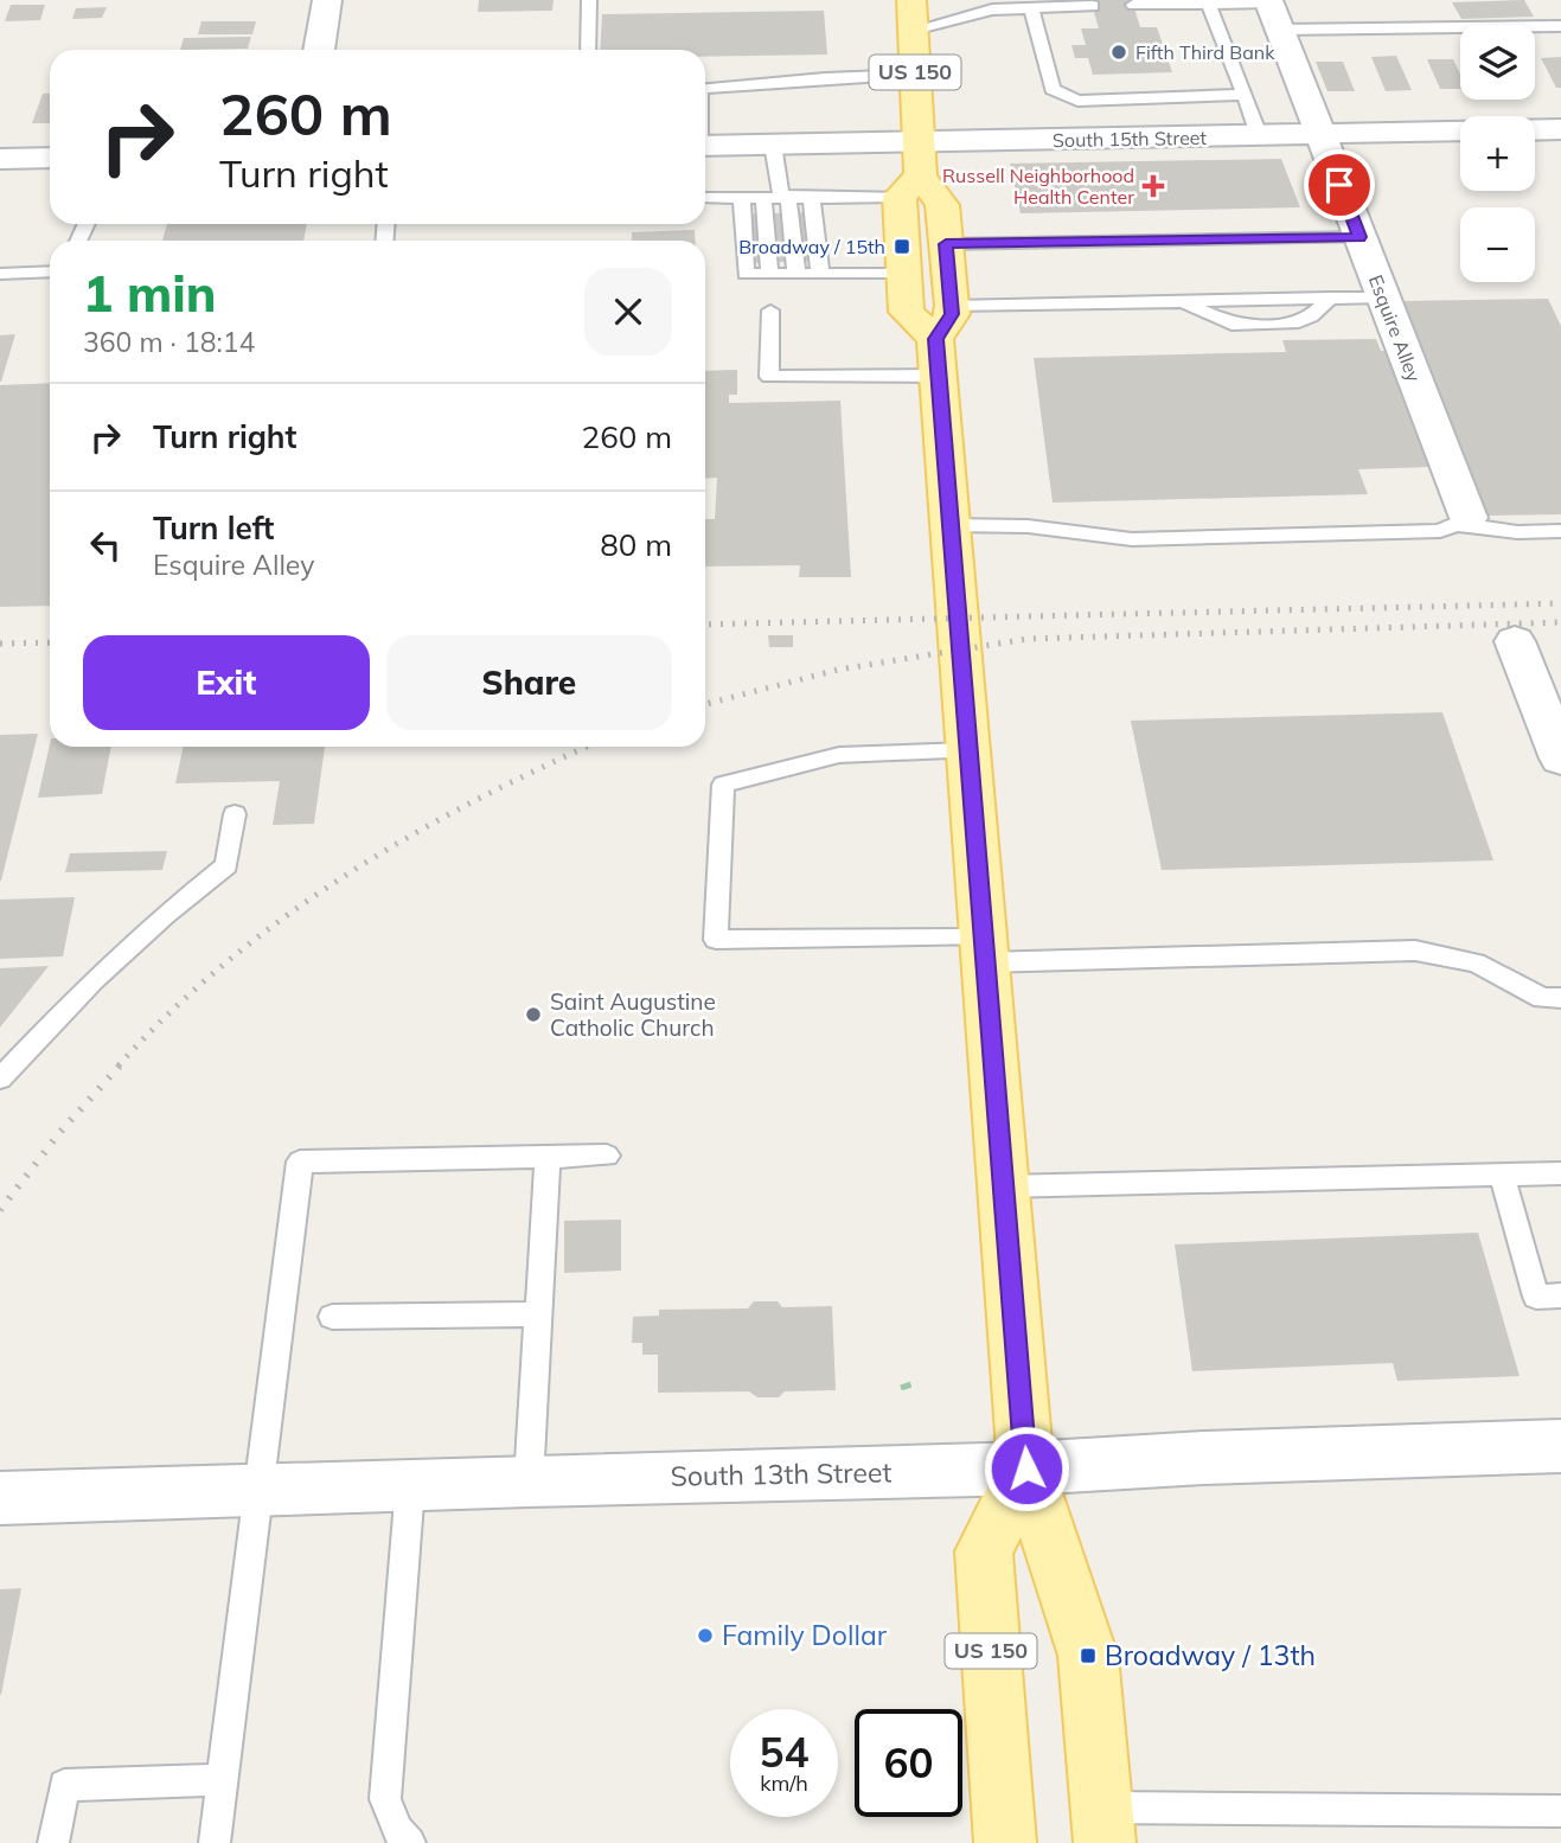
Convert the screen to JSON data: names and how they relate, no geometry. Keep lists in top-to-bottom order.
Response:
{
  "streets": {
    "main road": ["US 150"],
    "street": ["South 15th Street", "Esquire Alley", "South 13th Street"]
  },
  "crossings": [
    ["US 150", "South 15th Street"],
    ["US 150", "South 13th Street"],
    ["South 15th Street", "Esquire Alley"]
  ],
  "places": {
    "other": ["Fifth Third Bank", "Saint Augustine Catholic Church", "Family Dollar"],
    "health": ["Russell Neighborhood Health Center"],
    "transit": ["Broadway / 15th", "Broadway / 13th"]
  },
  "page": {
    "map_buttons": ["+", "−"],
    "turn": ["260 m", "Turn right"],
    "heading": ["1 min", "360 m · 18:14"],
    "list": [
      {
        "name": "Turn right",
        "value": "260 m"
      },
      {
        "name": "Turn left",
        "note": "Esquire Alley",
        "value": "80 m"
      }
    ],
    "buttons": ["Exit", "Share"],
    "speed": "54 km/h",
    "limit": "60"
  }
}
